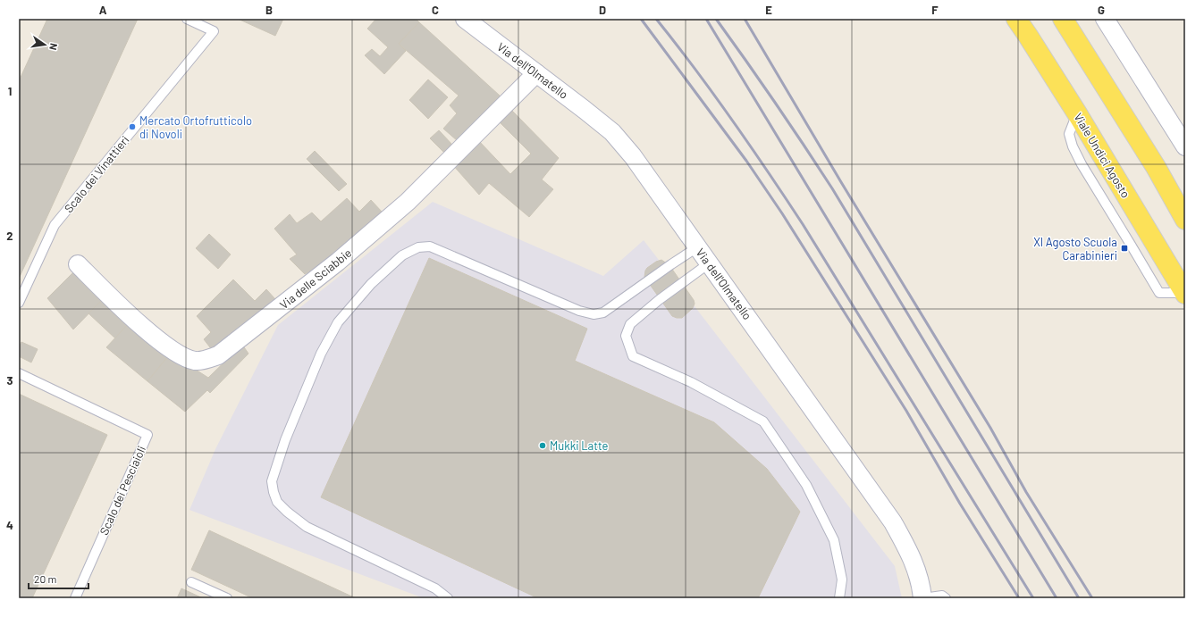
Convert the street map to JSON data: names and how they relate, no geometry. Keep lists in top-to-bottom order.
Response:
{
  "streets": {
    "main road": ["Viale Undici Agosto"],
    "street": ["Via dell'Olmatello", "Via delle Sciabbie"],
    "lane": ["Scalo dei Vinattieri", "Scalo dei Pesciaioli"]
  },
  "crossings": [
    ["Via dell'Olmatello", "Via delle Sciabbie"]
  ],
  "places": {
    "other": ["Mercato Ortofrutticolo di Novoli", "Mukki Latte"],
    "transit": ["XI Agosto Scuola Carabinieri"]
  },
  "scale_bar": "20 m",
  "north": "right",
  "grid": {
    "columns": [
      "A",
      "B",
      "C",
      "D",
      "E",
      "F",
      "G"
    ],
    "rows": [
      "1",
      "2",
      "3",
      "4"
    ]
  }
}
